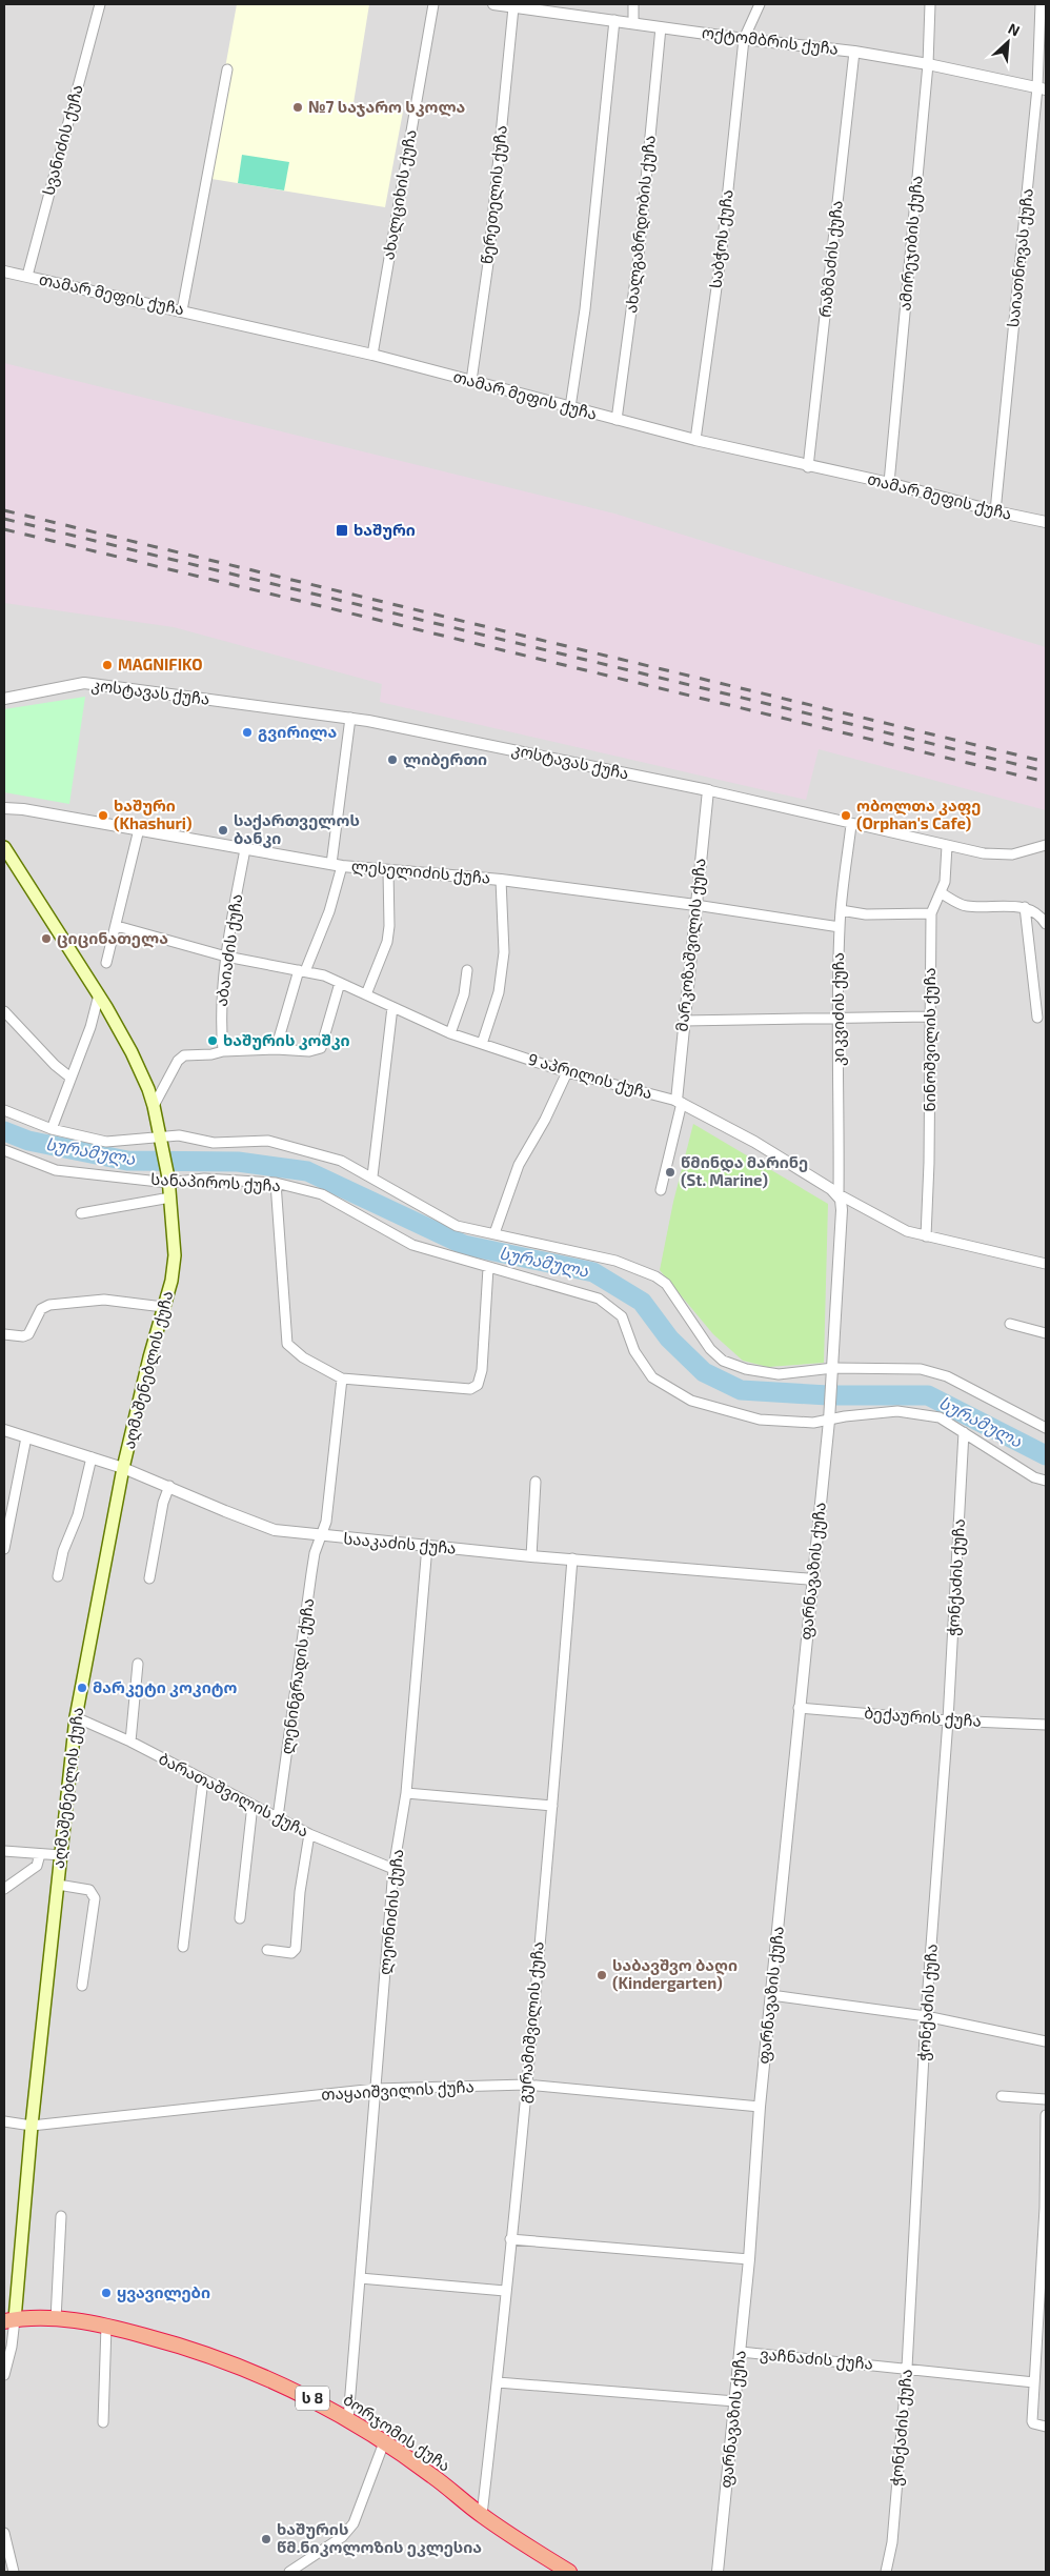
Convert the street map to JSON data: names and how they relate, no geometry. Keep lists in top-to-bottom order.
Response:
{
  "streets": {
    "highway": ["ს 8", "ბორჯომის ქუჩა"],
    "main road": ["აღმაშენებლის ქუჩა"],
    "street": [
      "ოქტომბრის ქუჩა",
      "სვანიძის ქუჩა",
      "ახალციხის ქუჩა",
      "წერეთელის ქუჩა",
      "ახალგაზრდობის ქუჩა",
      "საბჭოს ქუჩა",
      "ამირეჯიბის ქუჩა",
      "საიათნოვას ქუჩა",
      "რაზმაძის ქუჩა",
      "თამარ მეფის ქუჩა",
      "კოსტავას ქუჩა",
      "ლესელიძის ქუჩა",
      "მარკოზაშვილის ქუჩა",
      "აბაიაძის ქუჩა",
      "კიკვიძის ქუჩა",
      "ნინოშვილის ქუჩა",
      "9 აპრილის ქუჩა",
      "სანაპიროს ქუჩა",
      "სააკაძის ქუჩა",
      "ფარნავაზის ქუჩა",
      "ჭონქაძის ქუჩა",
      "ლენინგრადის ქუჩა",
      "ბექაურის ქუჩა",
      "ბარათაშვილის ქუჩა",
      "ლეონიძის ქუჩა",
      "გურამიშვილის ქუჩა",
      "თაყაიშვილის ქუჩა",
      "ვაჩნაძის ქუჩა"
    ]
  },
  "crossings": [
    ["ოქტომბრის ქუჩა", "წერეთელის ქუჩა"],
    ["ოქტომბრის ქუჩა", "ახალგაზრდობის ქუჩა"],
    ["ოქტომბრის ქუჩა", "საბჭოს ქუჩა"],
    ["ოქტომბრის ქუჩა", "ამირეჯიბის ქუჩა"],
    ["ოქტომბრის ქუჩა", "საიათნოვას ქუჩა"],
    ["ოქტომბრის ქუჩა", "რაზმაძის ქუჩა"],
    ["სვანიძის ქუჩა", "თამარ მეფის ქუჩა"],
    ["ახალციხის ქუჩა", "თამარ მეფის ქუჩა"],
    ["წერეთელის ქუჩა", "თამარ მეფის ქუჩა"],
    ["ახალგაზრდობის ქუჩა", "თამარ მეფის ქუჩა"],
    ["საბჭოს ქუჩა", "თამარ მეფის ქუჩა"],
    ["ამირეჯიბის ქუჩა", "თამარ მეფის ქუჩა"],
    ["საიათნოვას ქუჩა", "თამარ მეფის ქუჩა"],
    ["რაზმაძის ქუჩა", "თამარ მეფის ქუჩა"],
    ["კოსტავას ქუჩა", "მარკოზაშვილის ქუჩა"],
    ["კოსტავას ქუჩა", "კიკვიძის ქუჩა"],
    ["კოსტავას ქუჩა", "ნინოშვილის ქუჩა"],
    ["ლესელიძის ქუჩა", "მარკოზაშვილის ქუჩა"],
    ["ლესელიძის ქუჩა", "აბაიაძის ქუჩა"],
    ["ლესელიძის ქუჩა", "კიკვიძის ქუჩა"],
    ["მარკოზაშვილის ქუჩა", "9 აპრილის ქუჩა"],
    ["აბაიაძის ქუჩა", "9 აპრილის ქუჩა"],
    ["კიკვიძის ქუჩა", "9 აპრილის ქუჩა"],
    ["ნინოშვილის ქუჩა", "9 აპრილის ქუჩა"],
    ["სანაპიროს ქუჩა", "აღმაშენებლის ქუჩა"],
    ["სანაპიროს ქუჩა", "ფარნავაზის ქუჩა"],
    ["სანაპიროს ქუჩა", "ჭონქაძის ქუჩა"],
    ["აღმაშენებლის ქუჩა", "სააკაძის ქუჩა"],
    ["აღმაშენებლის ქუჩა", "ბარათაშვილის ქუჩა"],
    ["აღმაშენებლის ქუჩა", "თაყაიშვილის ქუჩა"],
    ["აღმაშენებლის ქუჩა", "ბორჯომის ქუჩა"],
    ["სააკაძის ქუჩა", "ფარნავაზის ქუჩა"],
    ["სააკაძის ქუჩა", "ლენინგრადის ქუჩა"],
    ["სააკაძის ქუჩა", "ლეონიძის ქუჩა"],
    ["სააკაძის ქუჩა", "გურამიშვილის ქუჩა"],
    ["ფარნავაზის ქუჩა", "ბექაურის ქუჩა"],
    ["ფარნავაზის ქუჩა", "თაყაიშვილის ქუჩა"],
    ["ფარნავაზის ქუჩა", "ვაჩნაძის ქუჩა"],
    ["ჭონქაძის ქუჩა", "ბექაურის ქუჩა"],
    ["ჭონქაძის ქუჩა", "ვაჩნაძის ქუჩა"],
    ["ლენინგრადის ქუჩა", "ბარათაშვილის ქუჩა"],
    ["ბარათაშვილის ქუჩა", "ლეონიძის ქუჩა"],
    ["ლეონიძის ქუჩა", "თაყაიშვილის ქუჩა"],
    ["ლეონიძის ქუჩა", "ბორჯომის ქუჩა"],
    ["გურამიშვილის ქუჩა", "თაყაიშვილის ქუჩა"],
    ["გურამიშვილის ქუჩა", "ბორჯომის ქუჩა"]
  ],
  "water": ["სურამულა"],
  "places": {
    "other": [
      "№7 საჯარო სკოლა",
      "MAGNIFIKO",
      "გვირილა",
      "ლიბერთი",
      "ხაშური (Khashuri)",
      "ობოლთა კაფე (Orphan's Cafe)",
      "საქართველოს ბანკი",
      "ციცინათელა",
      "ხაშურის კოშკი",
      "წმინდა მარინე (St. Marine)",
      "მარკეტი კოკიტო",
      "საბავშვო ბაღი (Kindergarten)",
      "ყვავილები",
      "ხაშურის წმ.ნიკოლოზის ეკლესია"
    ],
    "transit": ["ხაშური"]
  },
  "north": "top right"
}
